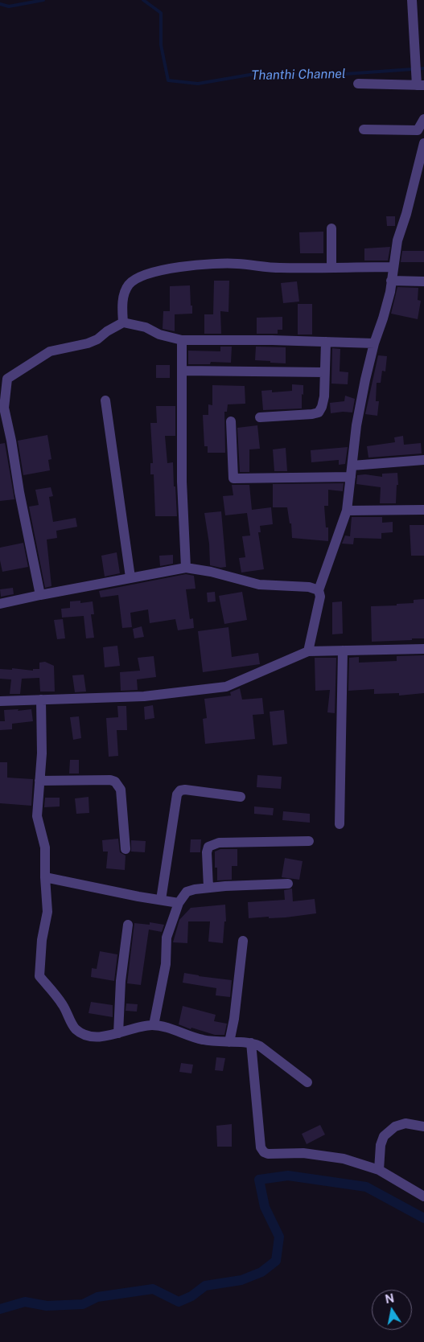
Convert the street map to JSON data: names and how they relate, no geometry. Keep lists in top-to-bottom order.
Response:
{
  "water": ["Thanthi Channel"],
  "north": "top"
}
